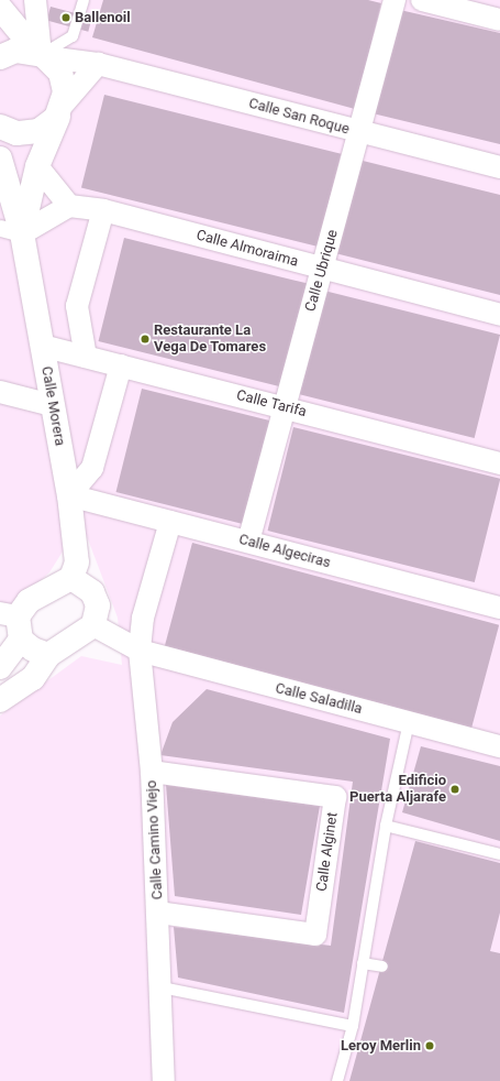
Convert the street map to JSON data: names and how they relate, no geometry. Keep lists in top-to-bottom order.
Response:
{
  "streets": {
    "street": [
      "Calle San Roque",
      "Calle Almoraima",
      "Calle Ubrique",
      "Calle Tarifa",
      "Calle Morera",
      "Calle Algeciras",
      "Calle Saladilla",
      "Calle Camino Viejo",
      "Calle Alginet"
    ]
  },
  "crossings": [
    ["Calle San Roque", "Calle Ubrique"],
    ["Calle Almoraima", "Calle Ubrique"],
    ["Calle Ubrique", "Calle Tarifa"],
    ["Calle Ubrique", "Calle Algeciras"],
    ["Calle Tarifa", "Calle Morera"],
    ["Calle Morera", "Calle Algeciras"],
    ["Calle Algeciras", "Calle Camino Viejo"],
    ["Calle Saladilla", "Calle Camino Viejo"],
    ["Calle Camino Viejo", "Calle Alginet"]
  ],
  "places": [
    "Ballenoil",
    "Restaurante La Vega De Tomares",
    "Edificio Puerta Aljarafe",
    "Leroy Merlin"
  ]
}
